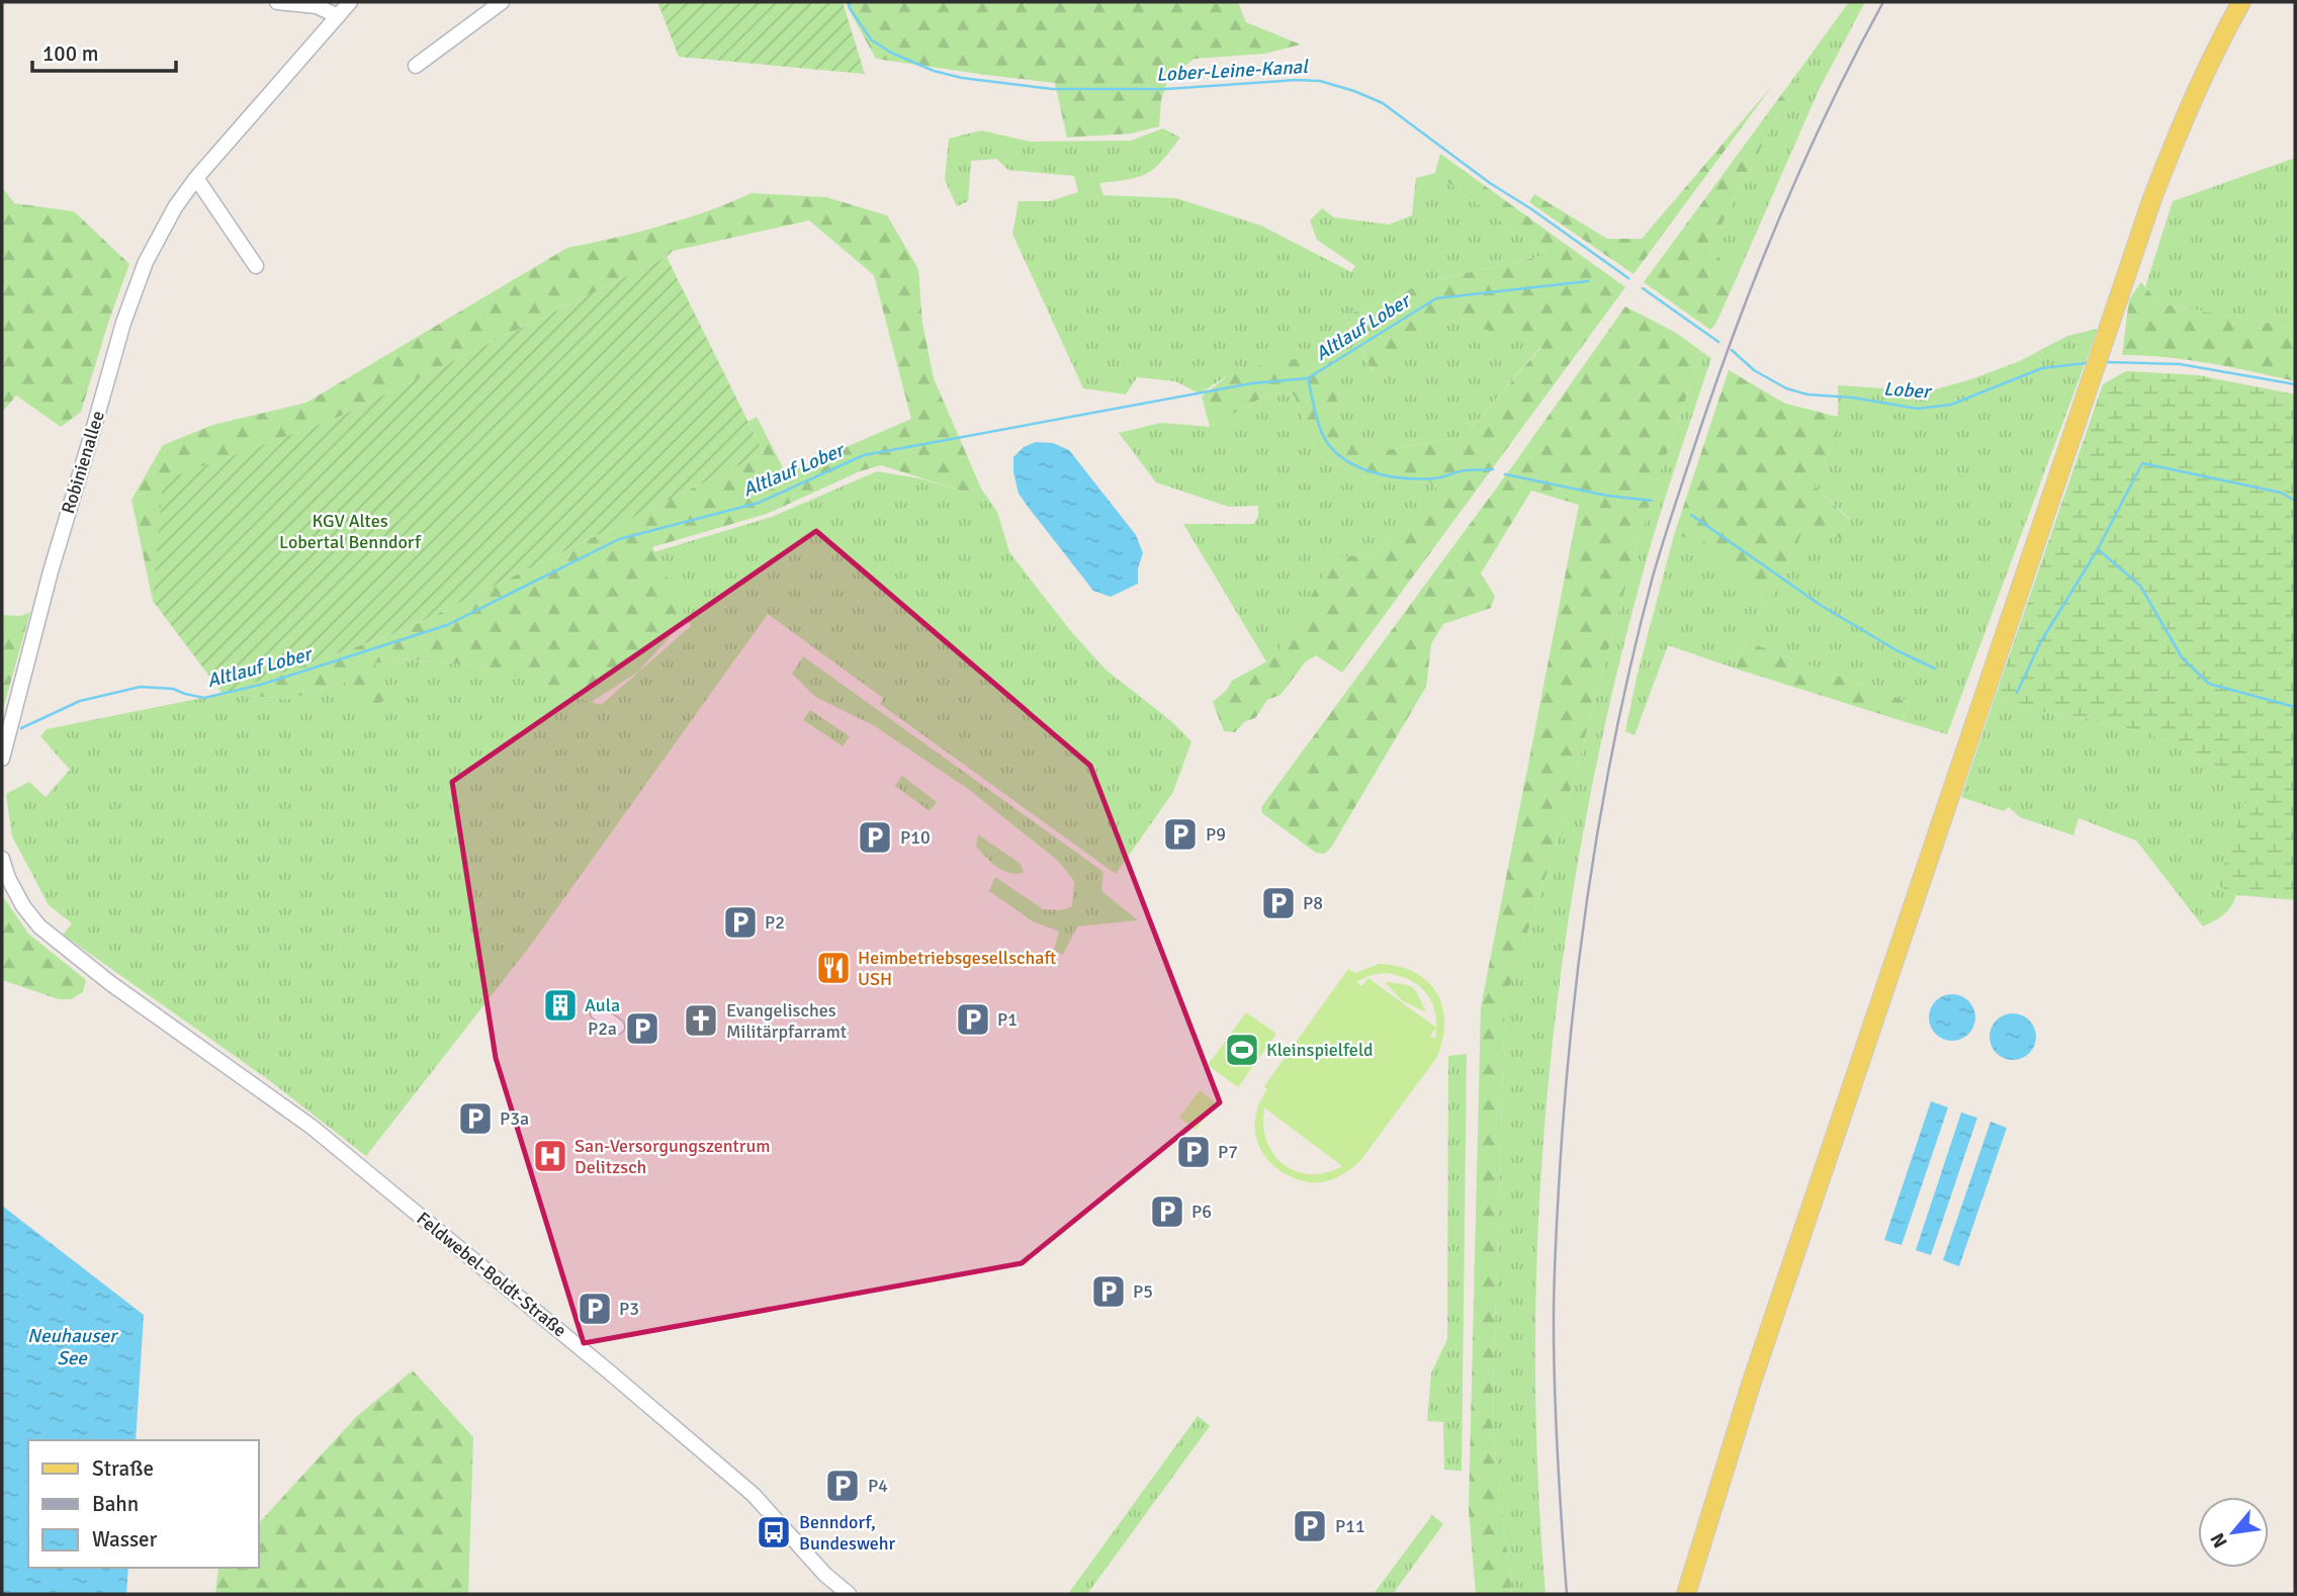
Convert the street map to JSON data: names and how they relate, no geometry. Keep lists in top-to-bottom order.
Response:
{
  "streets": {
    "street": ["Robinienallee", "Feldwebel-Boldt-Straße"]
  },
  "water": [
    "Lober-Leine-Kanal",
    "Altlauf Lober",
    "Lober",
    "Neuhauser See"
  ],
  "parks": ["KGV Altes Lobertal Benndorf"],
  "places": {
    "parking": [
      "P9",
      "P10",
      "P8",
      "P2",
      "P1",
      "P2a",
      "P3a",
      "P7",
      "P6",
      "P5",
      "P3",
      "P4",
      "P11"
    ],
    "restaurant": ["Heimbetriebsgesellschaft USH"],
    "building": ["Aula"],
    "church": ["Evangelisches Militärpfarramt"],
    "sports": ["Kleinspielfeld"],
    "hospital": ["San-Versorgungszentrum Delitzsch"],
    "bus stop": ["Benndorf, Bundeswehr"]
  },
  "legend": ["Straße", "Bahn", "Wasser"],
  "scale_bar": "100 m",
  "north": "bottom left"
}
